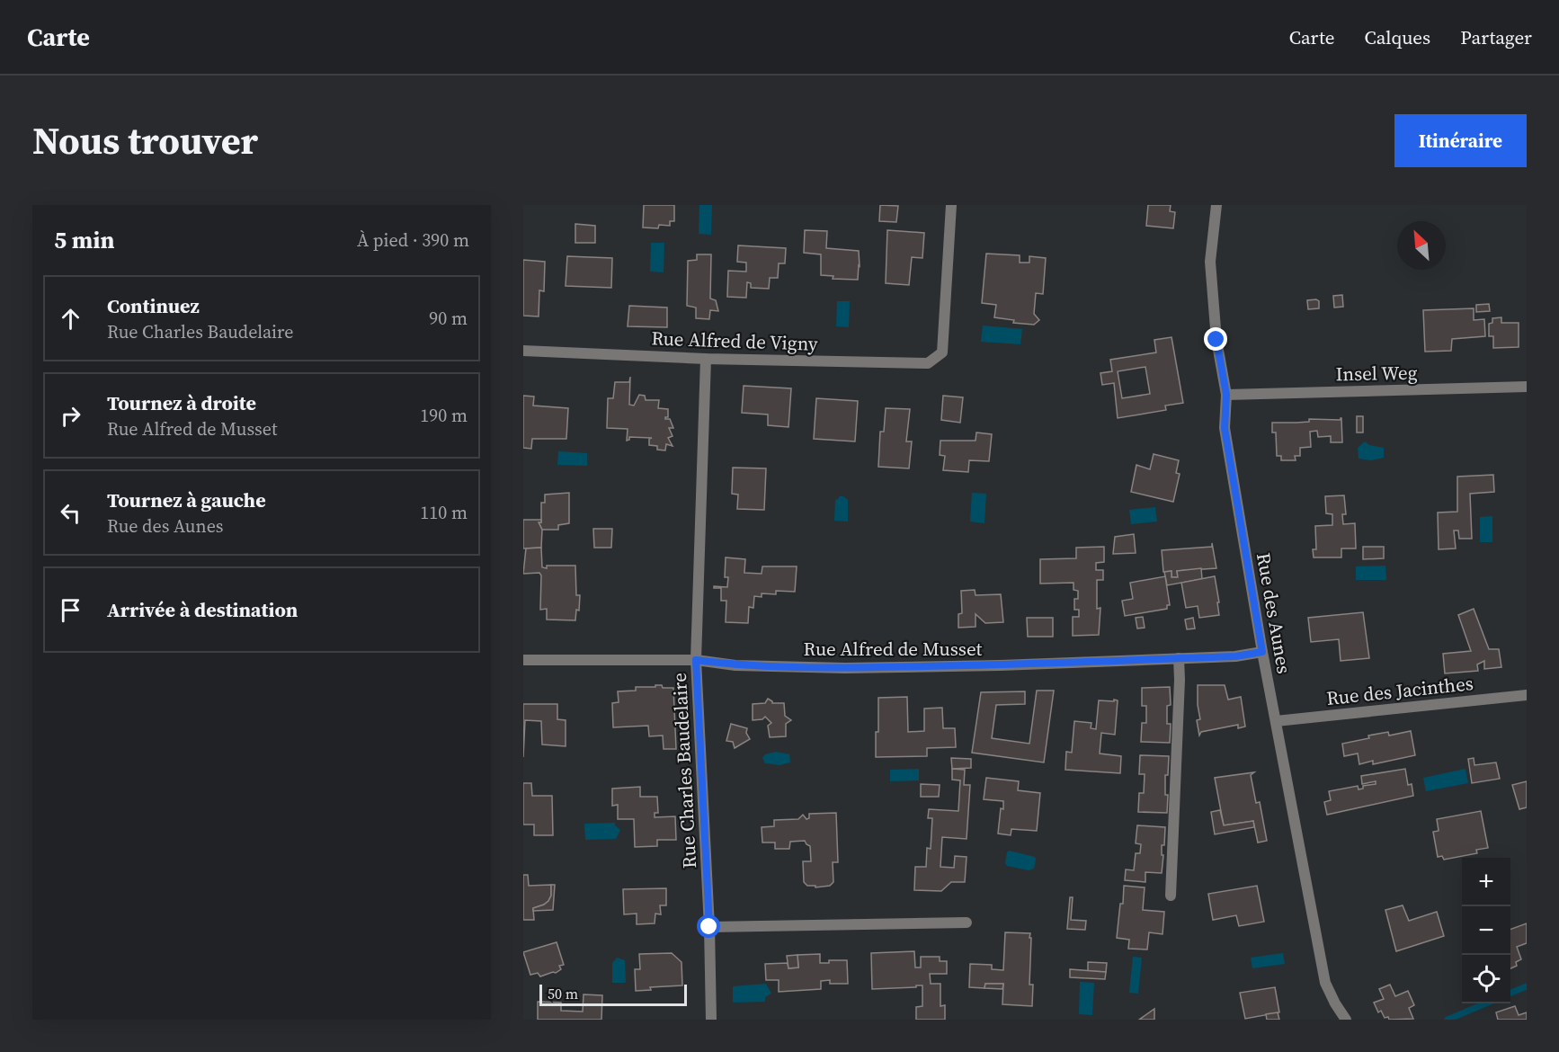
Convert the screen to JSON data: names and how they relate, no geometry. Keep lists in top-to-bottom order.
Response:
{
  "streets": {
    "street": [
      "Rue Alfred de Vigny",
      "Insel Weg",
      "Rue des Aunes",
      "Rue Alfred de Musset",
      "Rue des Jacinthes",
      "Rue Charles Baudelaire"
    ]
  },
  "crossings": [
    ["Rue Alfred de Vigny", "Rue Charles Baudelaire"],
    ["Insel Weg", "Rue des Aunes"],
    ["Rue des Aunes", "Rue Alfred de Musset"],
    ["Rue des Aunes", "Rue des Jacinthes"],
    ["Rue Alfred de Musset", "Rue Charles Baudelaire"]
  ],
  "scale_bar": "50 m",
  "north": "top left",
  "page": {
    "header": "Carte",
    "nav": ["Carte", "Calques", "Partager"],
    "title": "Nous trouver",
    "buttons": "Itinéraire",
    "heading": ["5 min", "À pied · 390 m"],
    "list": [
      ["Continuez", "Rue Charles Baudelaire", "90 m"],
      ["Tournez à droite", "Rue Alfred de Musset", "190 m"],
      ["Tournez à gauche", "Rue des Aunes", "110 m"],
      "Arrivée à destination"
    ],
    "map_buttons": ["+", "−"],
    "scale": "50 m"
  }
}
